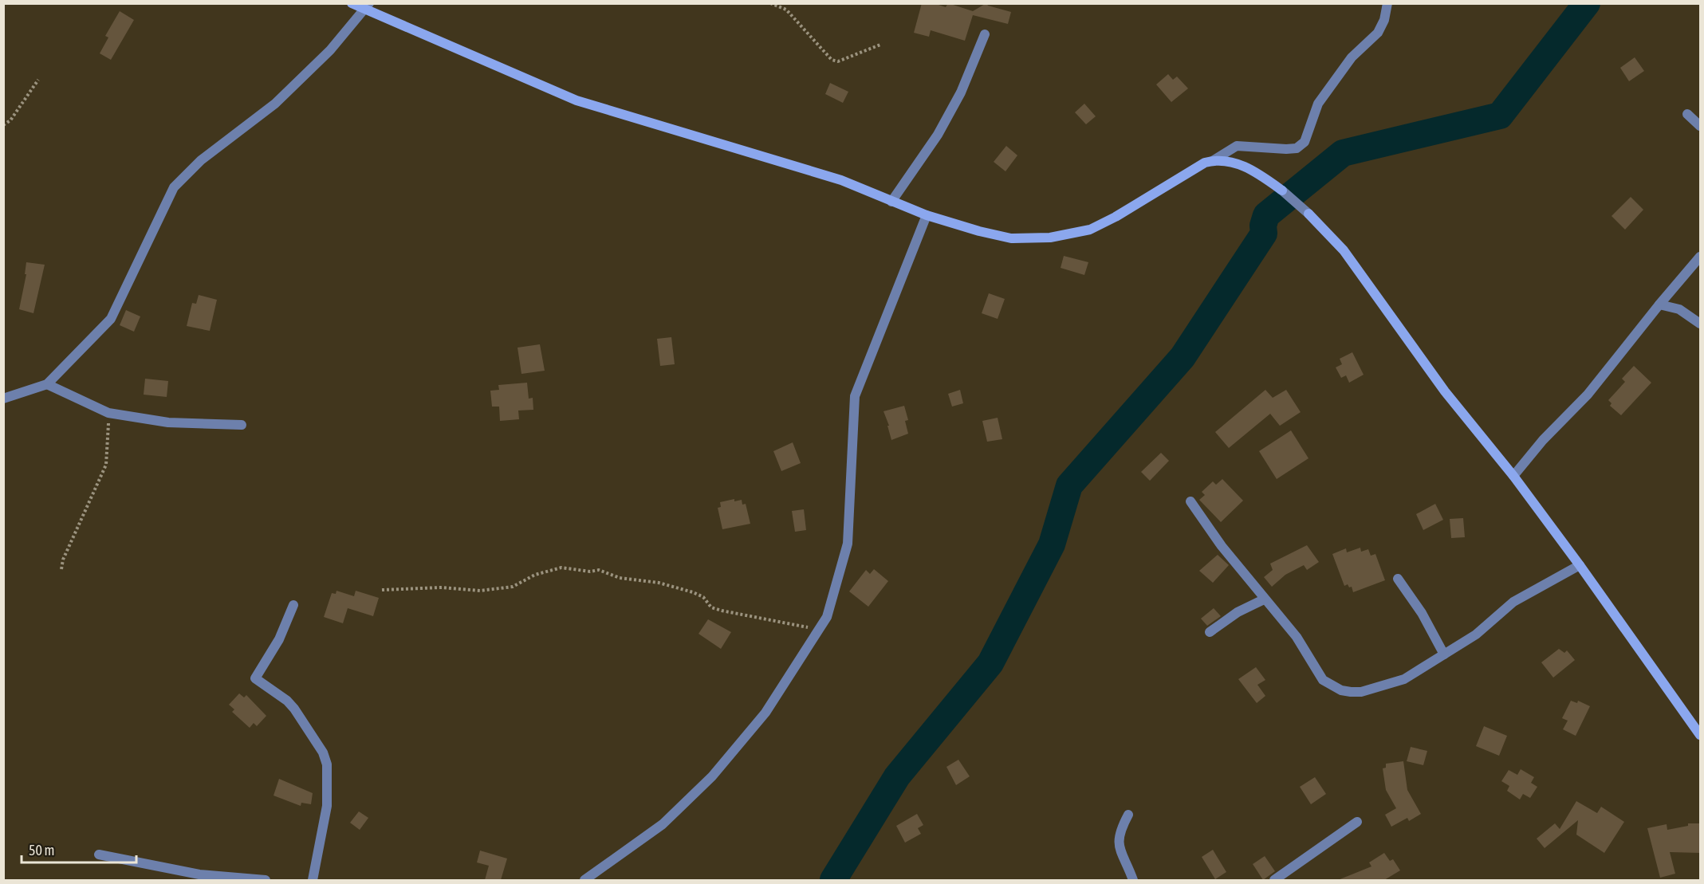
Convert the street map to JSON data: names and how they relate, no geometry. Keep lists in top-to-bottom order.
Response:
{
  "scale_bar": "50 m"
}
